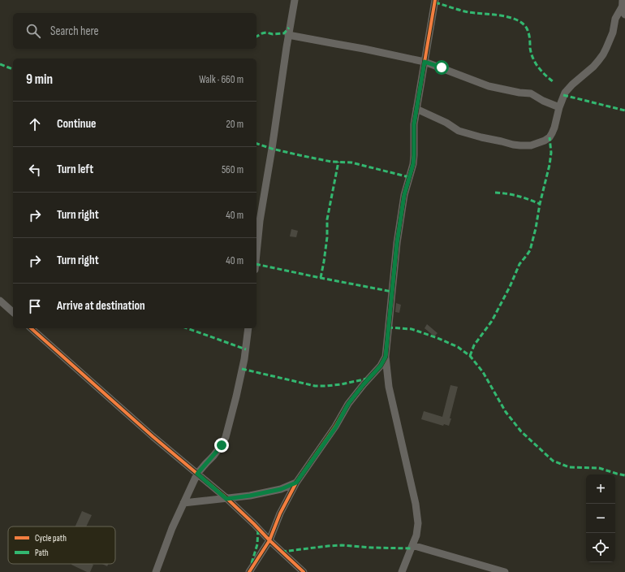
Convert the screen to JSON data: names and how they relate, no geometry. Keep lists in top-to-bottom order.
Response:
{
  "legend": ["Cycle path", "Path"],
  "page": {
    "search": "Search here",
    "heading": ["9 min", "Walk · 660 m"],
    "list": [
      ["Continue", "20 m"],
      ["Turn left", "560 m"],
      ["Turn right", "40 m"],
      ["Turn right", "40 m"],
      "Arrive at destination"
    ],
    "map_buttons": ["+", "−"]
  }
}
